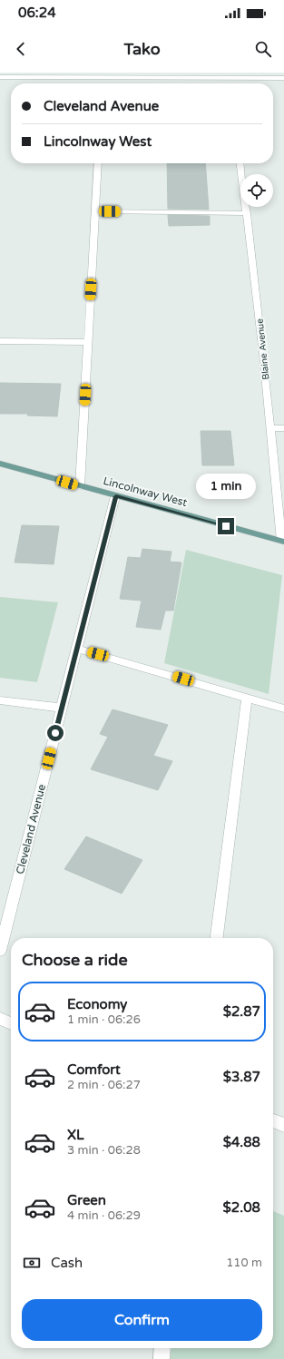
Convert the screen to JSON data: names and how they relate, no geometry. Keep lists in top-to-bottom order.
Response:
{
  "streets": {
    "main road": ["Lincolnway West"],
    "street": ["Blaine Avenue", "Cleveland Avenue"]
  },
  "crossings": [
    ["Blaine Avenue", "Lincolnway West"],
    ["Lincolnway West", "Cleveland Avenue"]
  ],
  "page": {
    "status": "06:24",
    "header": "Tako",
    "banner": ["Cleveland Avenue", "Lincolnway West"],
    "bubble": "1 min",
    "heading": "Choose a ride",
    "list": [
      {
        "name": "Economy",
        "note": "1 min · 06:26",
        "value": "$2.87"
      },
      {
        "name": "Comfort",
        "note": "2 min · 06:27",
        "value": "$3.87"
      },
      {
        "name": "XL",
        "note": "3 min · 06:28",
        "value": "$4.88"
      },
      {
        "name": "Green",
        "note": "4 min · 06:29",
        "value": "$2.08"
      }
    ],
    "pay": ["Cash", "110 m"],
    "buttons": "Confirm"
  }
}
